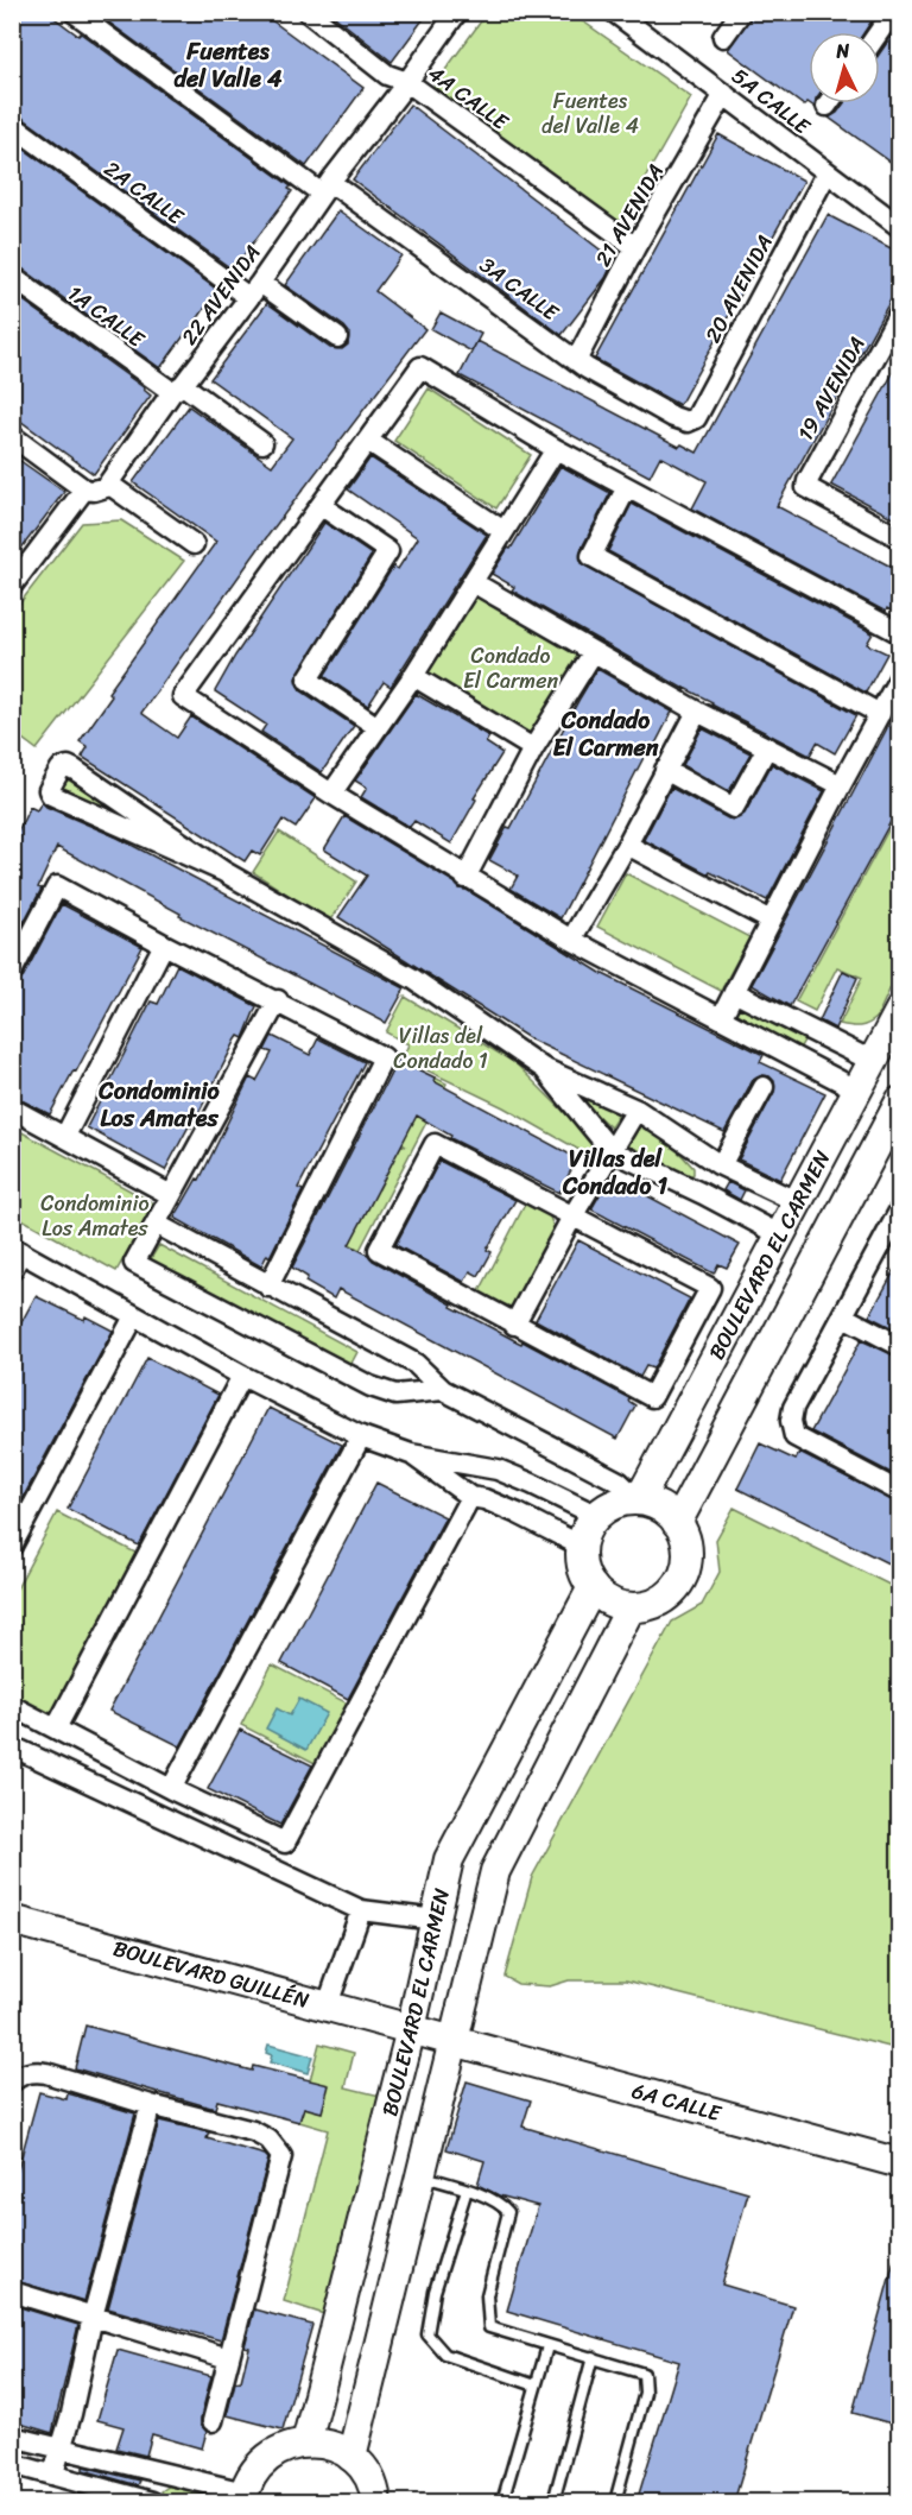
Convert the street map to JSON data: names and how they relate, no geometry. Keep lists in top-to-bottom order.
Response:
{
  "streets": {
    "main road": ["BOULEVARD EL CARMEN", "BOULEVARD GUILLÉN", "6A CALLE"],
    "street": [
      "4A CALLE",
      "5A CALLE",
      "2A CALLE",
      "21 AVENIDA",
      "3A CALLE",
      "20 AVENIDA",
      "22 AVENIDA",
      "1A CALLE",
      "19 AVENIDA"
    ]
  },
  "crossings": [
    ["4A CALLE", "21 AVENIDA"],
    ["4A CALLE", "22 AVENIDA"],
    ["5A CALLE", "21 AVENIDA"],
    ["5A CALLE", "20 AVENIDA"],
    ["2A CALLE", "22 AVENIDA"],
    ["21 AVENIDA", "3A CALLE"],
    ["3A CALLE", "20 AVENIDA"],
    ["3A CALLE", "22 AVENIDA"],
    ["22 AVENIDA", "1A CALLE"],
    ["BOULEVARD EL CARMEN", "BOULEVARD GUILLÉN"],
    ["BOULEVARD EL CARMEN", "6A CALLE"],
    ["BOULEVARD GUILLÉN", "6A CALLE"]
  ],
  "districts": [
    "Fuentes del Valle 4",
    "Condado El Carmen",
    "Condominio Los Amates",
    "Villas del Condado 1"
  ],
  "parks": [
    "Fuentes del Valle 4",
    "Condado El Carmen",
    "Villas del Condado 1",
    "Condominio Los Amates"
  ],
  "north": "top"
}
